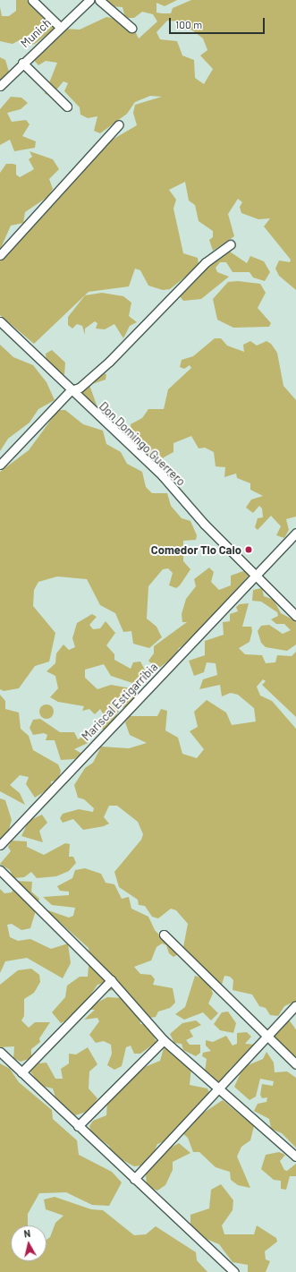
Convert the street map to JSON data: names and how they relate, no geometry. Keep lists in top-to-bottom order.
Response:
{
  "streets": {
    "street": ["Munich", "Don Domingo Guerrero", "Mariscal Estigarribia"]
  },
  "crossings": [
    ["Don Domingo Guerrero", "Mariscal Estigarribia"]
  ],
  "places": ["Comedor Tio Caio"],
  "scale_bar": "100 m",
  "north": "top"
}
